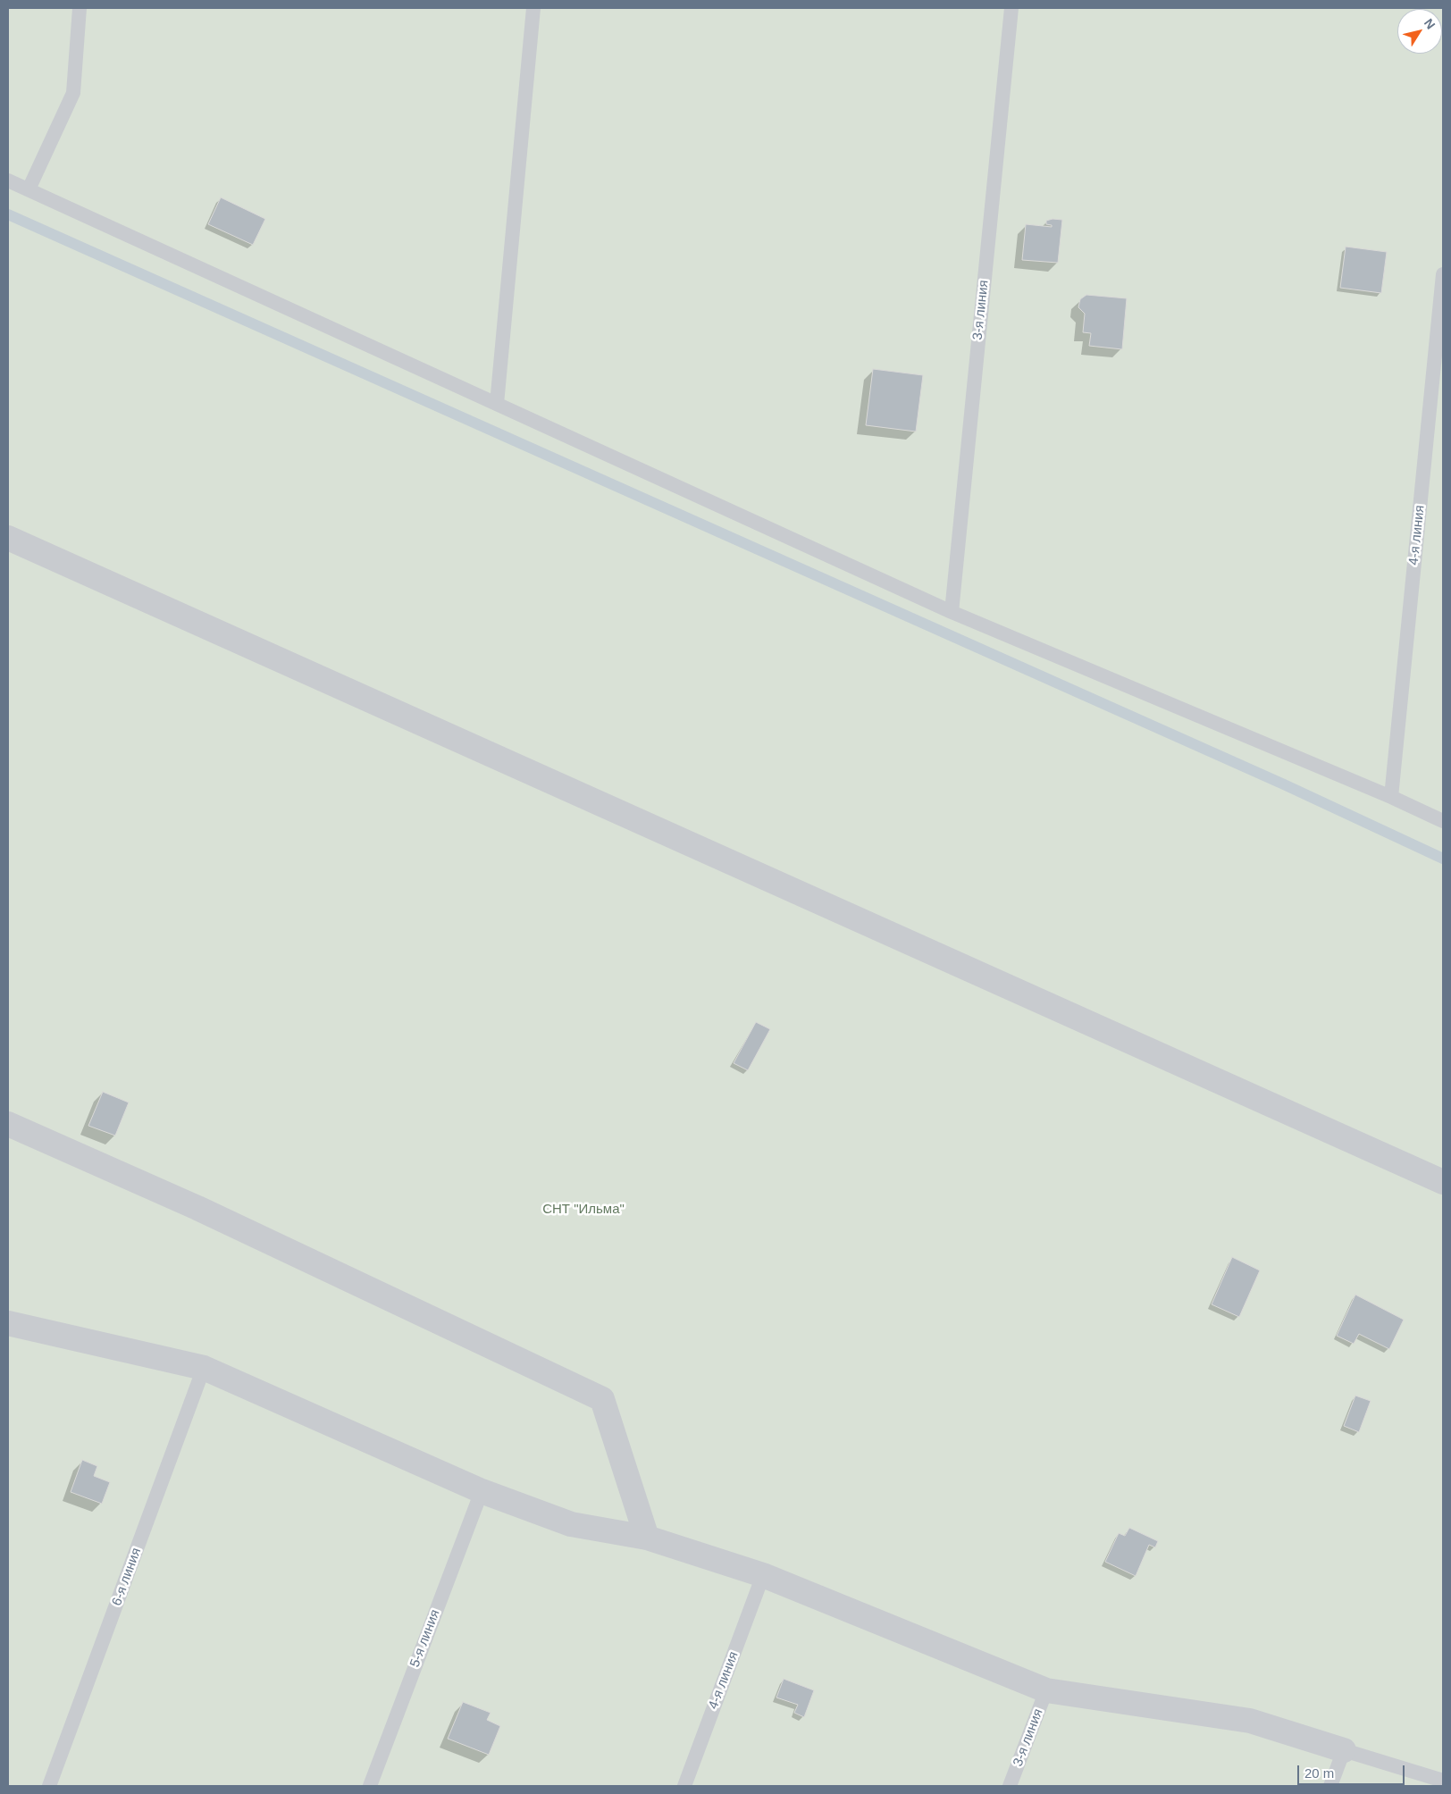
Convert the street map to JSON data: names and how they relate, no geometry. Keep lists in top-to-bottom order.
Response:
{
  "streets": {
    "lane": [
      "3-я линия",
      "4-я линия",
      "6-я линия",
      "5-я линия"
    ]
  },
  "parks": ["СНТ \"Ильма\""],
  "scale_bar": "20 m",
  "north": "top right"
}
